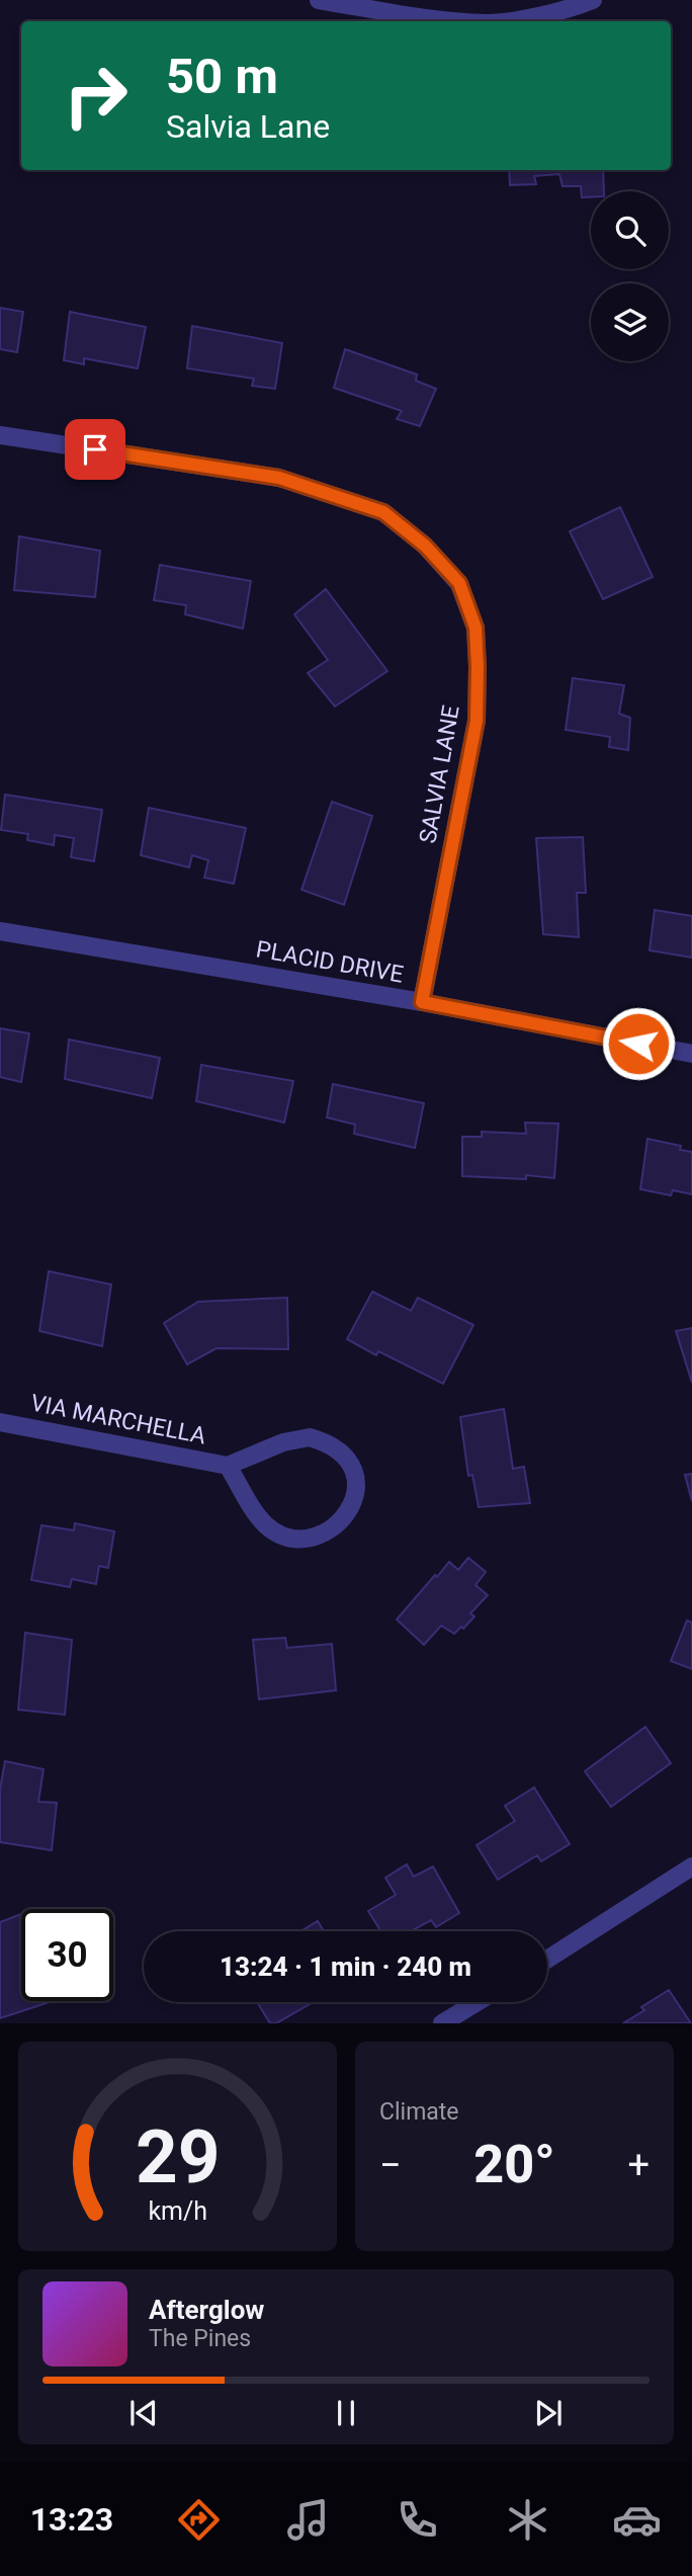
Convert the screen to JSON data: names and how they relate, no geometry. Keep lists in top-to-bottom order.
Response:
{
  "streets": {
    "street": ["SALVIA LANE", "PLACID DRIVE", "VIA MARCHELLA"]
  },
  "crossings": [
    ["SALVIA LANE", "PLACID DRIVE"]
  ],
  "page": {
    "turn": ["50 m", "Salvia Lane"],
    "limit": "30",
    "trip": "13:24 · 1 min · 240 m",
    "tile": "Climate",
    "heat": ["−", "20°", "+"],
    "song": ["Afterglow", "The Pines"],
    "tabs": "13:23",
    "gauge": ["29", "km/h"]
  }
}
